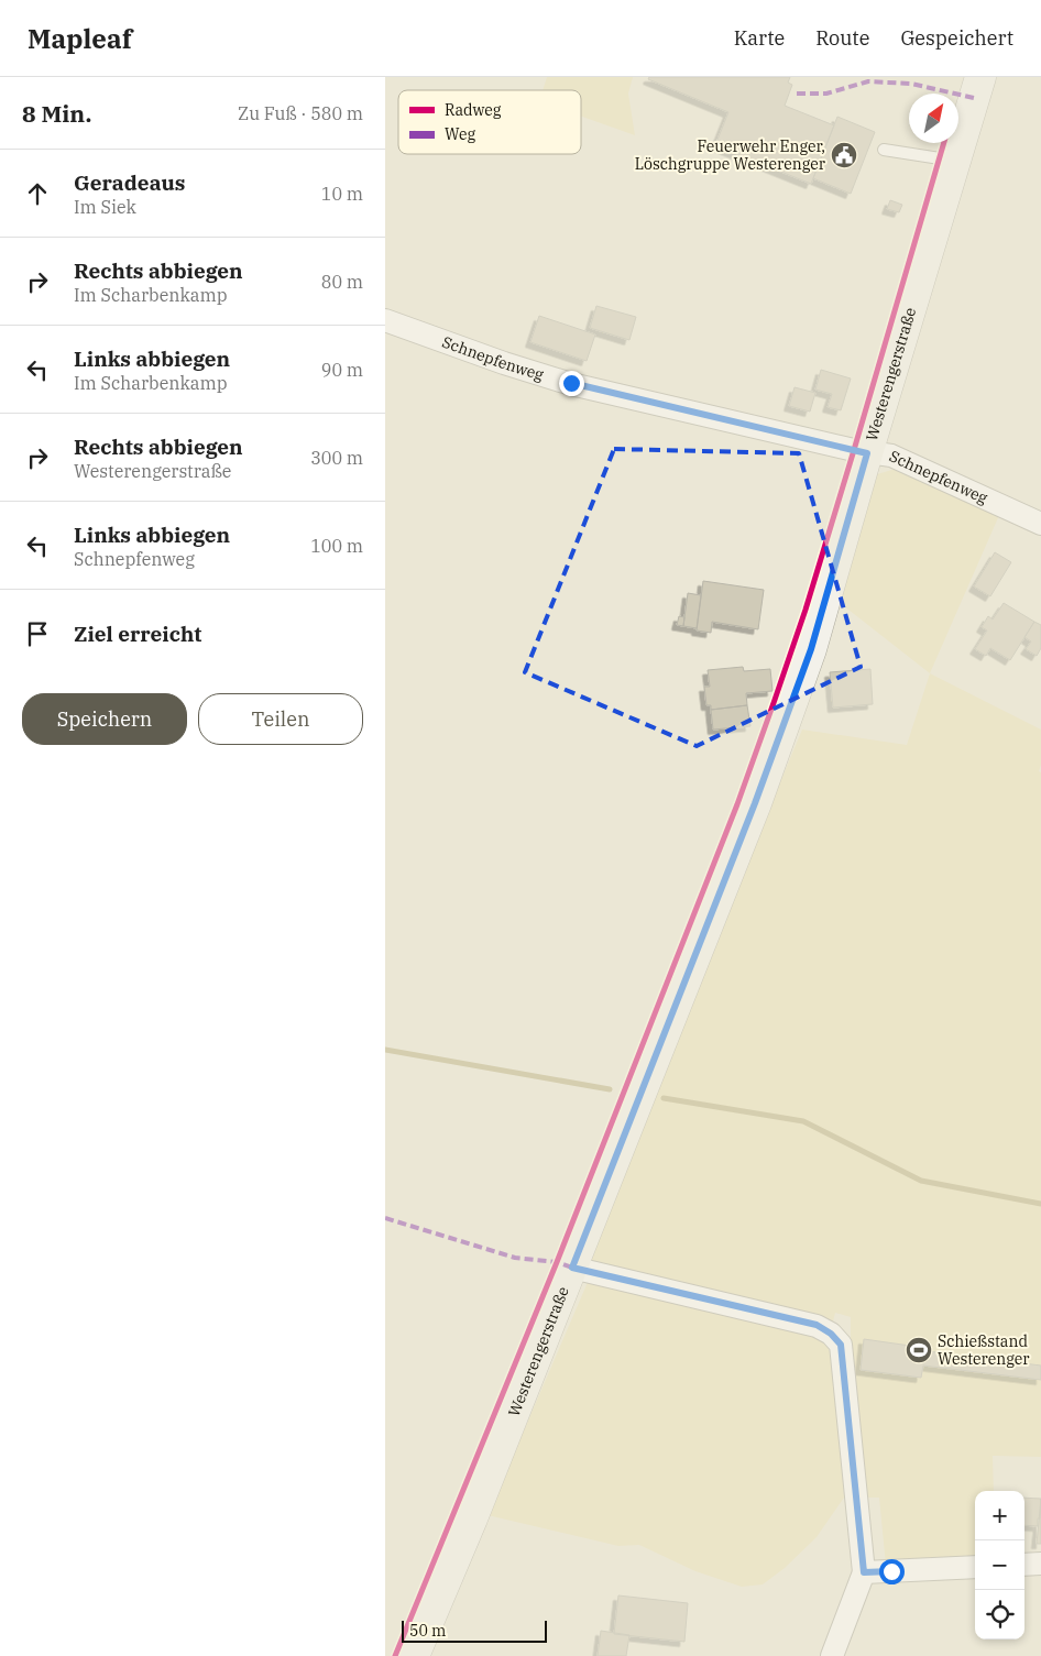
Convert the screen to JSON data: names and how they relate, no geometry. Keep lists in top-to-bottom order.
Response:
{
  "streets": {
    "street": ["Schnepfenweg", "Westerengerstraße"]
  },
  "crossings": [
    ["Schnepfenweg", "Westerengerstraße"]
  ],
  "places": {
    "public building": ["Feuerwehr Enger, Löschgruppe Westerenger"],
    "sports": ["Schießstand Westerenger"]
  },
  "legend": ["Radweg", "Weg"],
  "scale_bar": "50 m",
  "north": "top right",
  "page": {
    "header": "Mapleaf",
    "nav": ["Karte", "Route", "Gespeichert"],
    "heading": ["8 Min.", "Zu Fuß · 580 m"],
    "list": [
      ["Geradeaus", "Im Siek", "10 m"],
      ["Rechts abbiegen", "Im Scharbenkamp", "80 m"],
      ["Links abbiegen", "Im Scharbenkamp", "90 m"],
      ["Rechts abbiegen", "Westerengerstraße", "300 m"],
      ["Links abbiegen", "Schnepfenweg", "100 m"],
      "Ziel erreicht"
    ],
    "buttons": ["Speichern", "Teilen"],
    "map_buttons": ["+", "−"],
    "scale": "50 m"
  }
}
